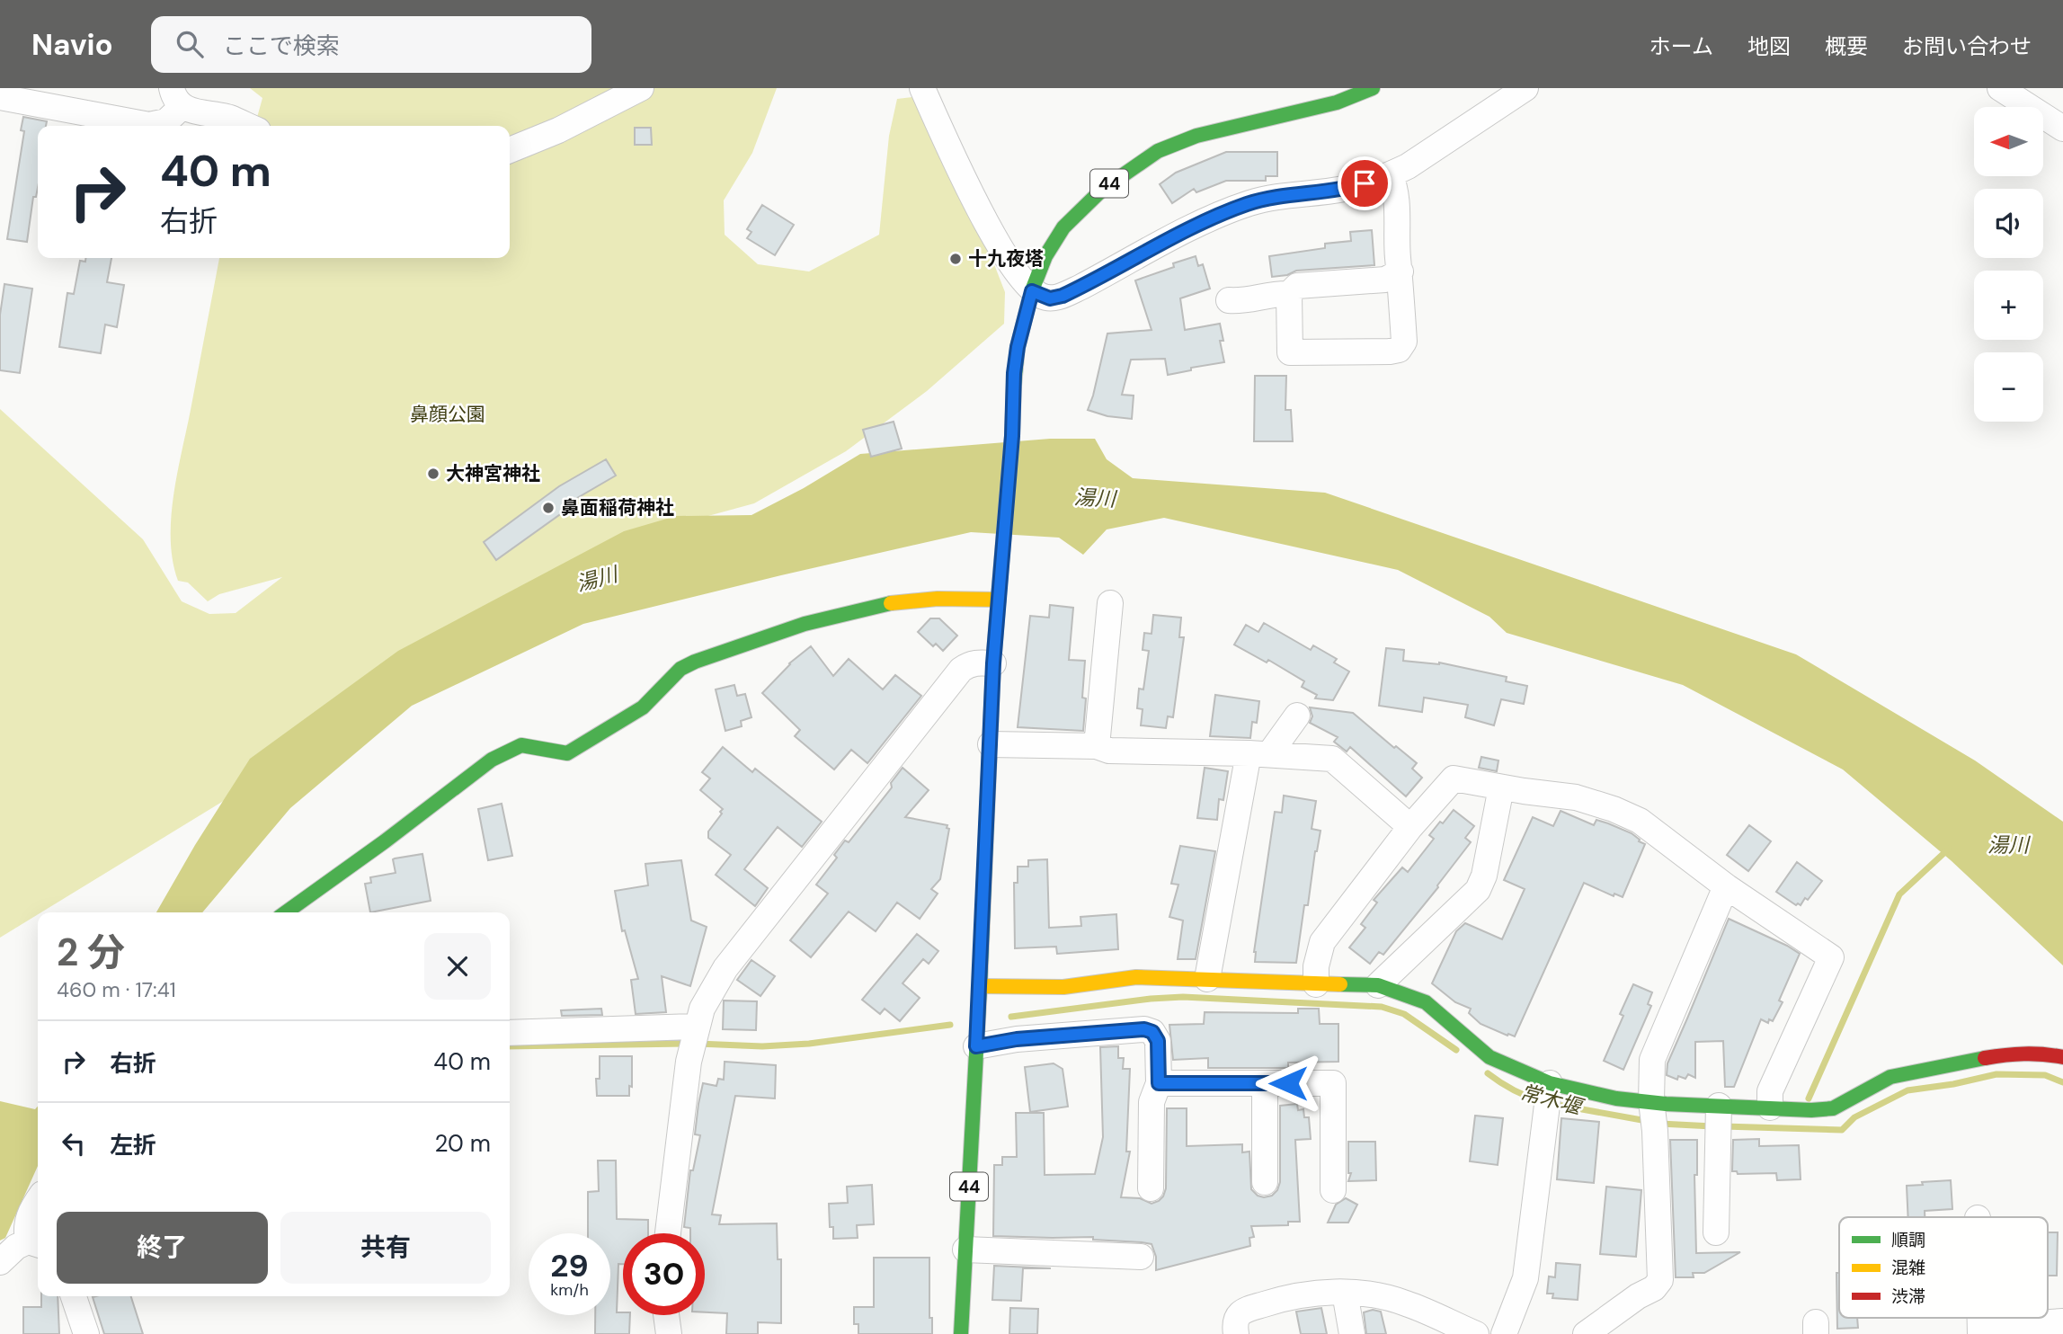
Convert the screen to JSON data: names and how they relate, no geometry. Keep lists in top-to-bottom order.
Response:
{
  "streets": {
    "street": ["44"]
  },
  "water": ["湯川", "常木堰"],
  "parks": ["鼻顔公園"],
  "places": ["十九夜塔", "大神宮神社", "鼻面稲荷神社"],
  "legend": ["順調", "混雑", "渋滞"],
  "north": "left",
  "page": {
    "header": "Navio",
    "search": "ここで検索",
    "nav": [
      "ホーム",
      "地図",
      "概要",
      "お問い合わせ"
    ],
    "map_buttons": ["+", "−"],
    "turn": ["40 m", "右折"],
    "heading": ["2 分", "460 m · 17:41"],
    "list": [
      {
        "name": "右折",
        "value": "40 m"
      },
      {
        "name": "左折",
        "value": "20 m"
      }
    ],
    "buttons": ["終了", "共有"],
    "speed": "29 km/h",
    "limit": "30"
  }
}
